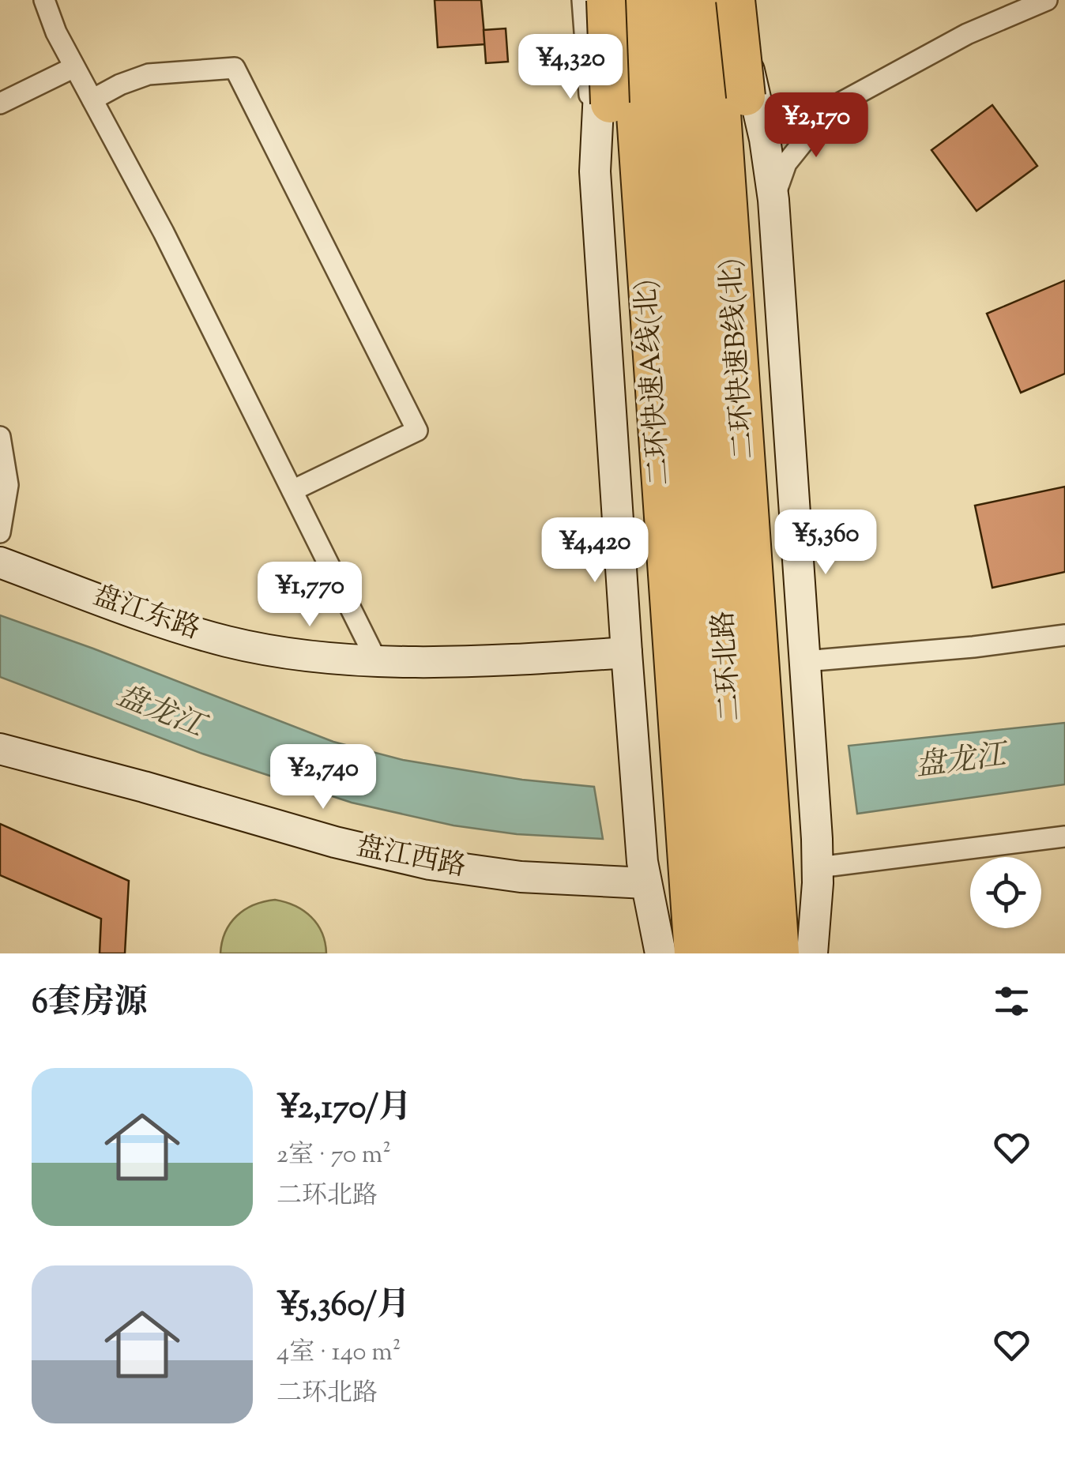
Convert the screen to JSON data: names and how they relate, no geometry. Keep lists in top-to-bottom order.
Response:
{
  "streets": {
    "highway": ["二环快速B线(北)", "二环快速A线(北)"],
    "main road": ["盘江东路", "二环北路", "盘江西路"]
  },
  "water": ["盘龙江"],
  "page": {
    "price": [
      "¥4,320",
      "¥2,170",
      "¥5,360",
      "¥4,420",
      "¥1,770",
      "¥2,740"
    ],
    "heading": "6套房源",
    "list": [
      {
        "name": "¥2,170/月",
        "note": "2室 · 70 m² · 二环北路"
      },
      {
        "name": "¥5,360/月",
        "note": "4室 · 140 m² · 二环北路"
      }
    ]
  }
}
